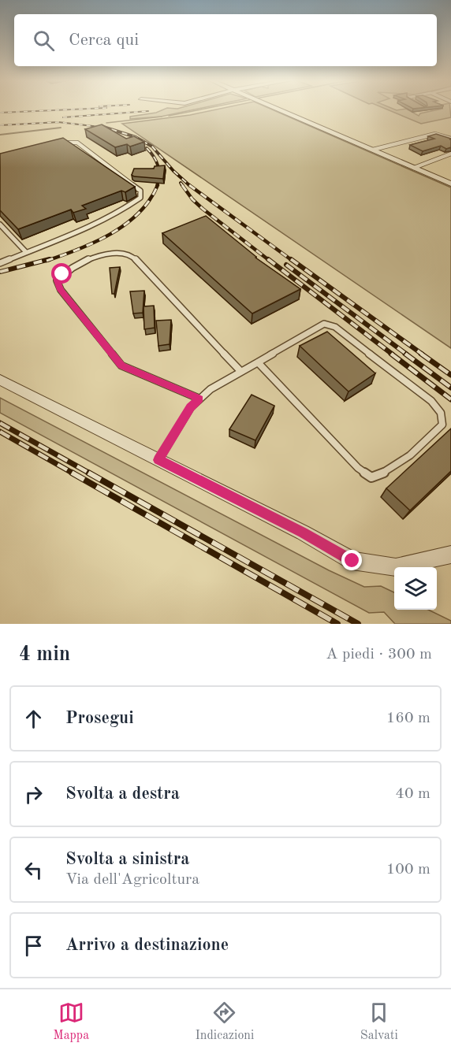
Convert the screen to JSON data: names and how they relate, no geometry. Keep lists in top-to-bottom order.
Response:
{
  "page": {
    "search": "Cerca qui",
    "heading": ["4 min", "A piedi · 300 m"],
    "list": [
      ["Prosegui", "160 m"],
      ["Svolta a destra", "40 m"],
      ["Svolta a sinistra", "Via dell'Agricoltura", "100 m"],
      "Arrivo a destinazione"
    ],
    "nav": ["Mappa", "Indicazioni", "Salvati"]
  }
}
